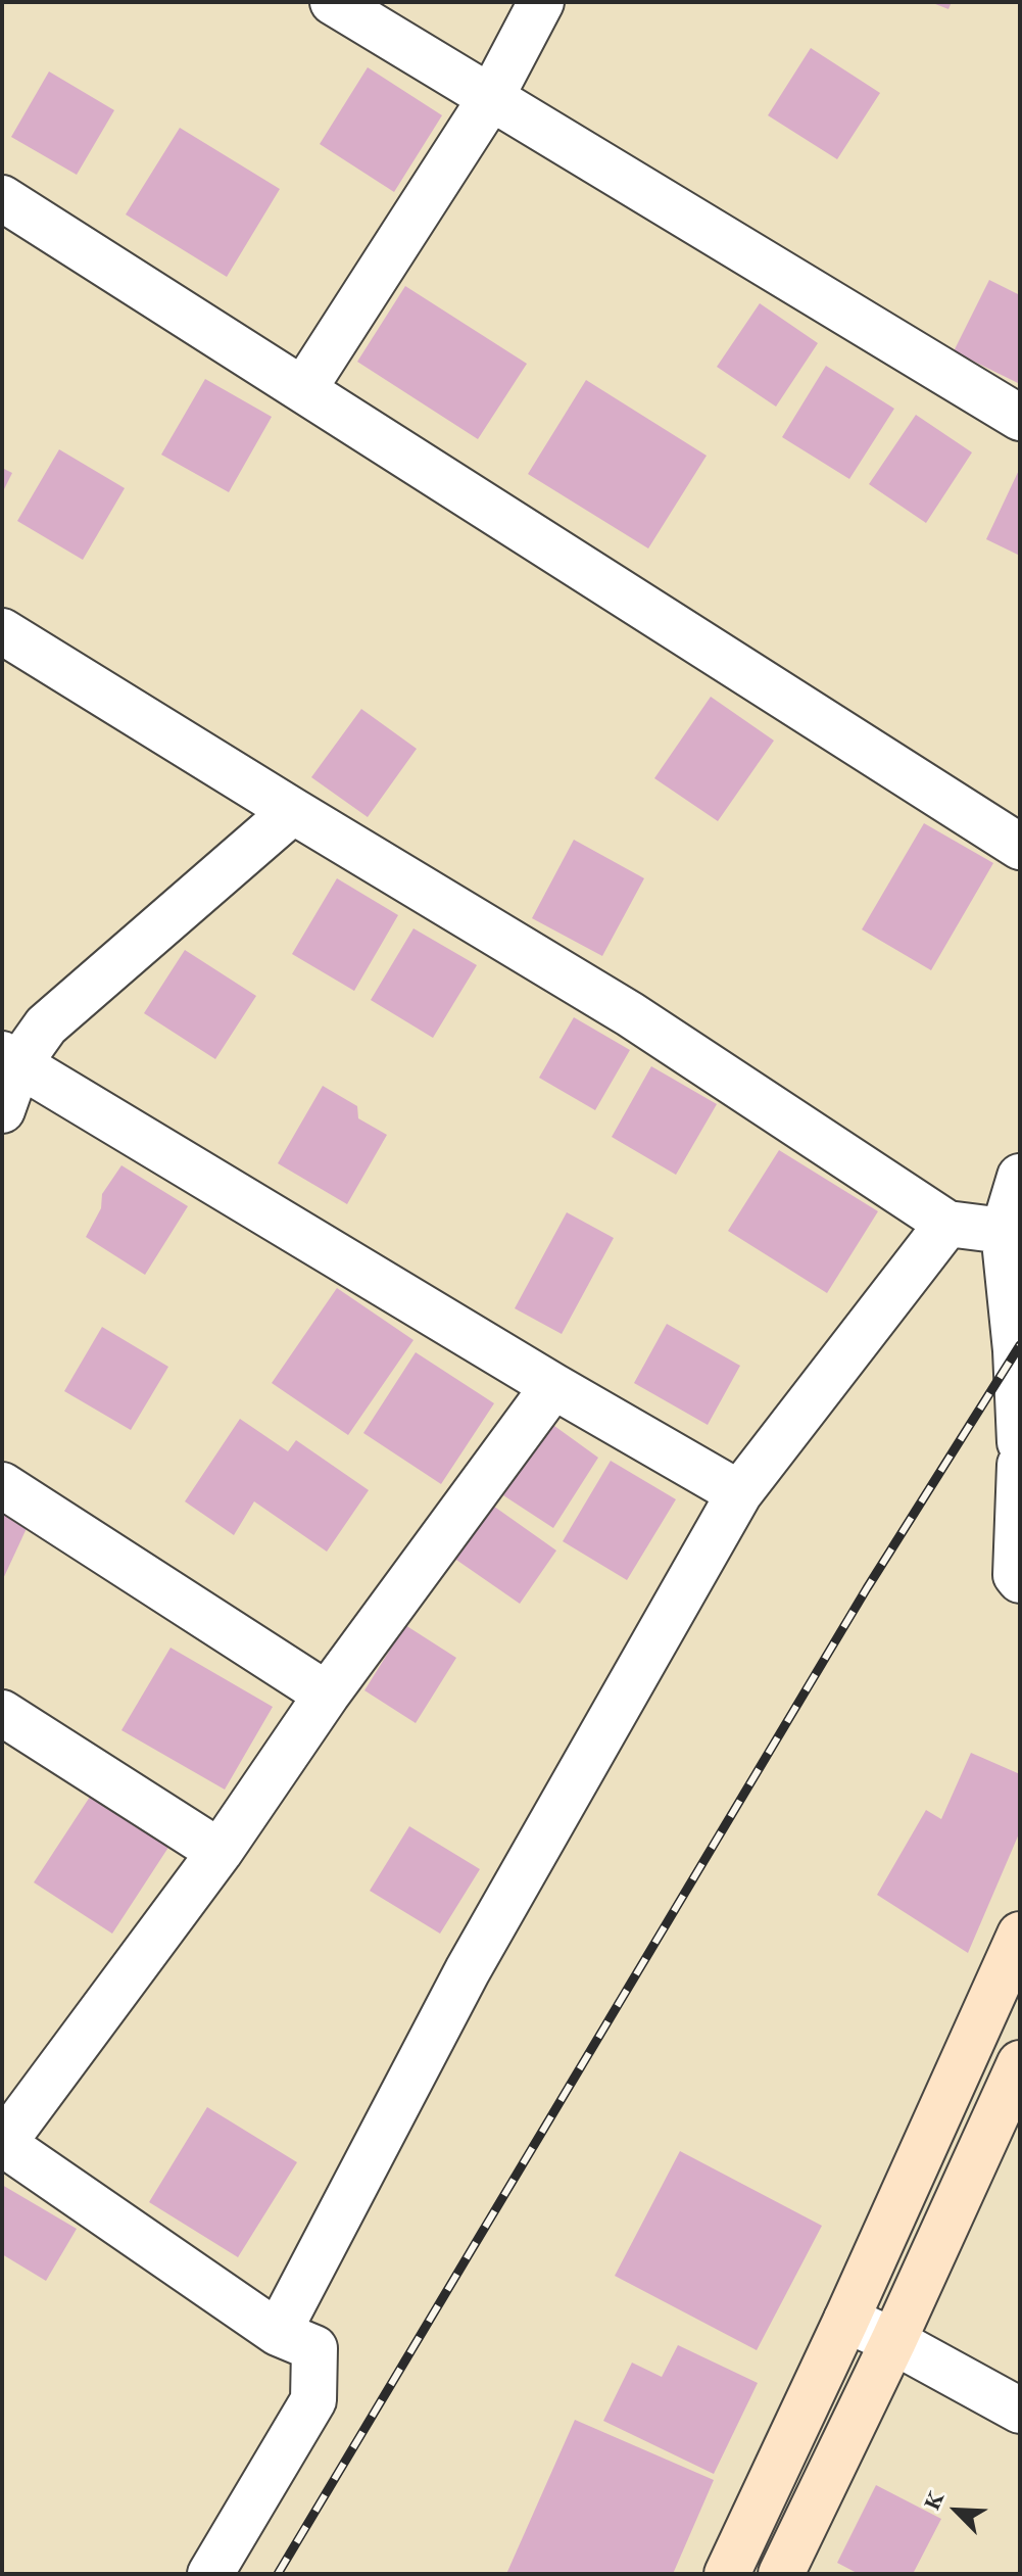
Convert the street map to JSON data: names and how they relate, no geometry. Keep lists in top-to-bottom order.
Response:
{
  "north": "top left"
}
